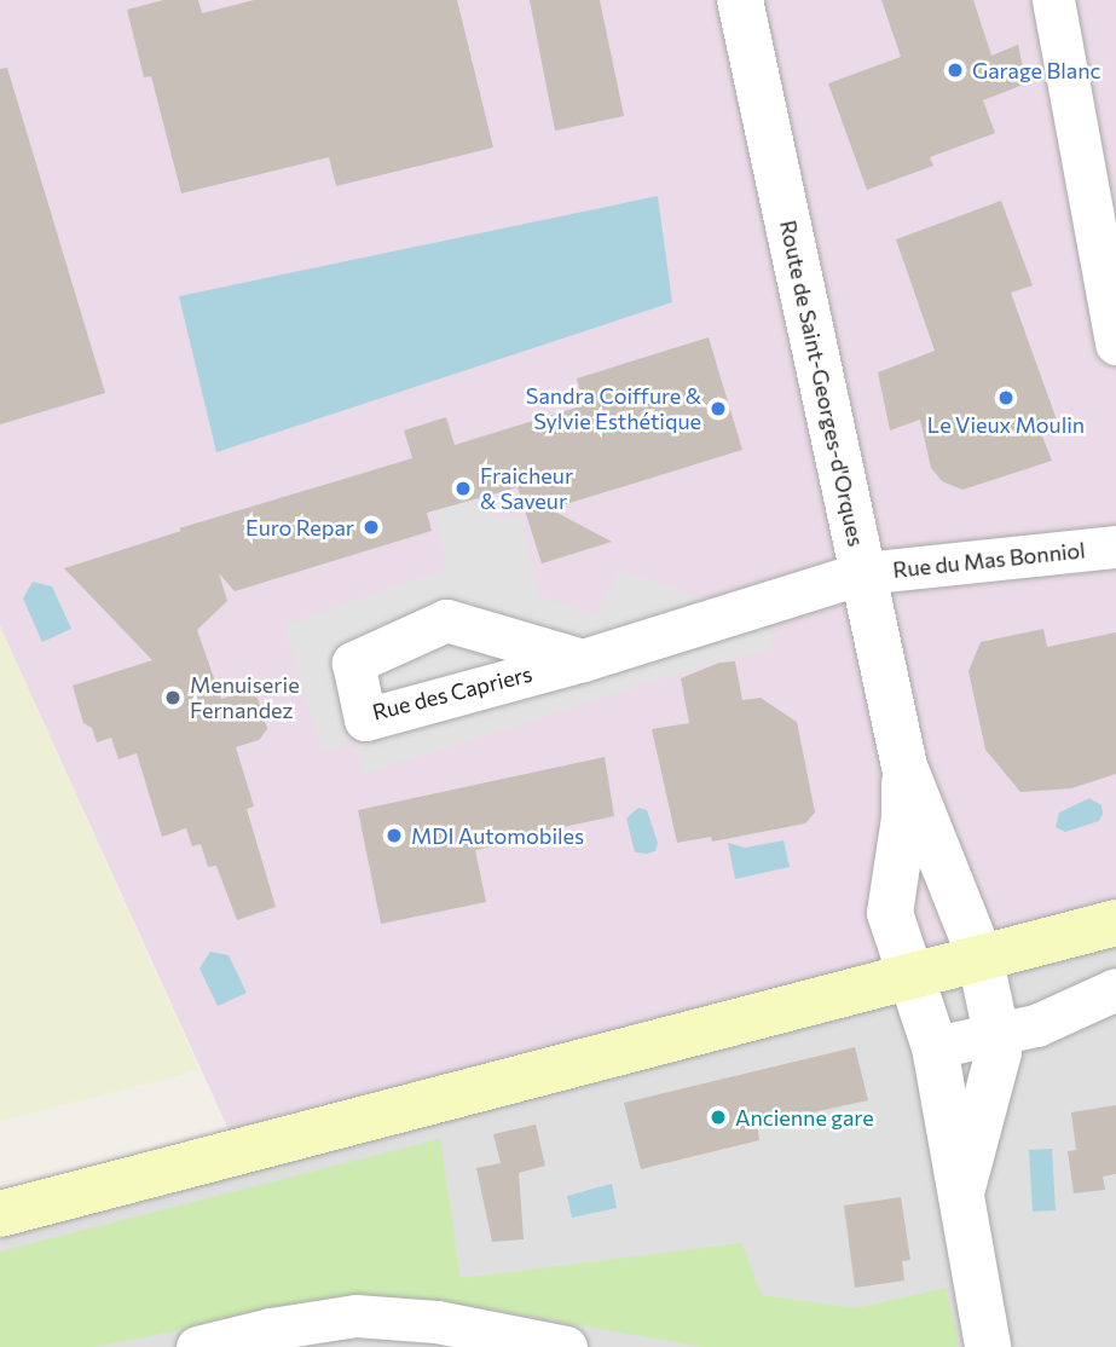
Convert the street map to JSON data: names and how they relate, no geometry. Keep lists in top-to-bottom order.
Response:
{
  "streets": {
    "street": ["Route de Saint-Georges-d'Orques", "Rue du Mas Bonniol"]
  },
  "crossings": [
    ["Route de Saint-Georges-d'Orques", "Rue du Mas Bonniol"]
  ],
  "places": [
    "Garage Blanc",
    "Le Vieux Moulin",
    "Sandra Coiffure & Sylvie Esthétique",
    "Fraicheur & Saveur",
    "Euro Repar",
    "Menuiserie Fernandez",
    "MDI Automobiles",
    "Ancienne gare"
  ]
}
